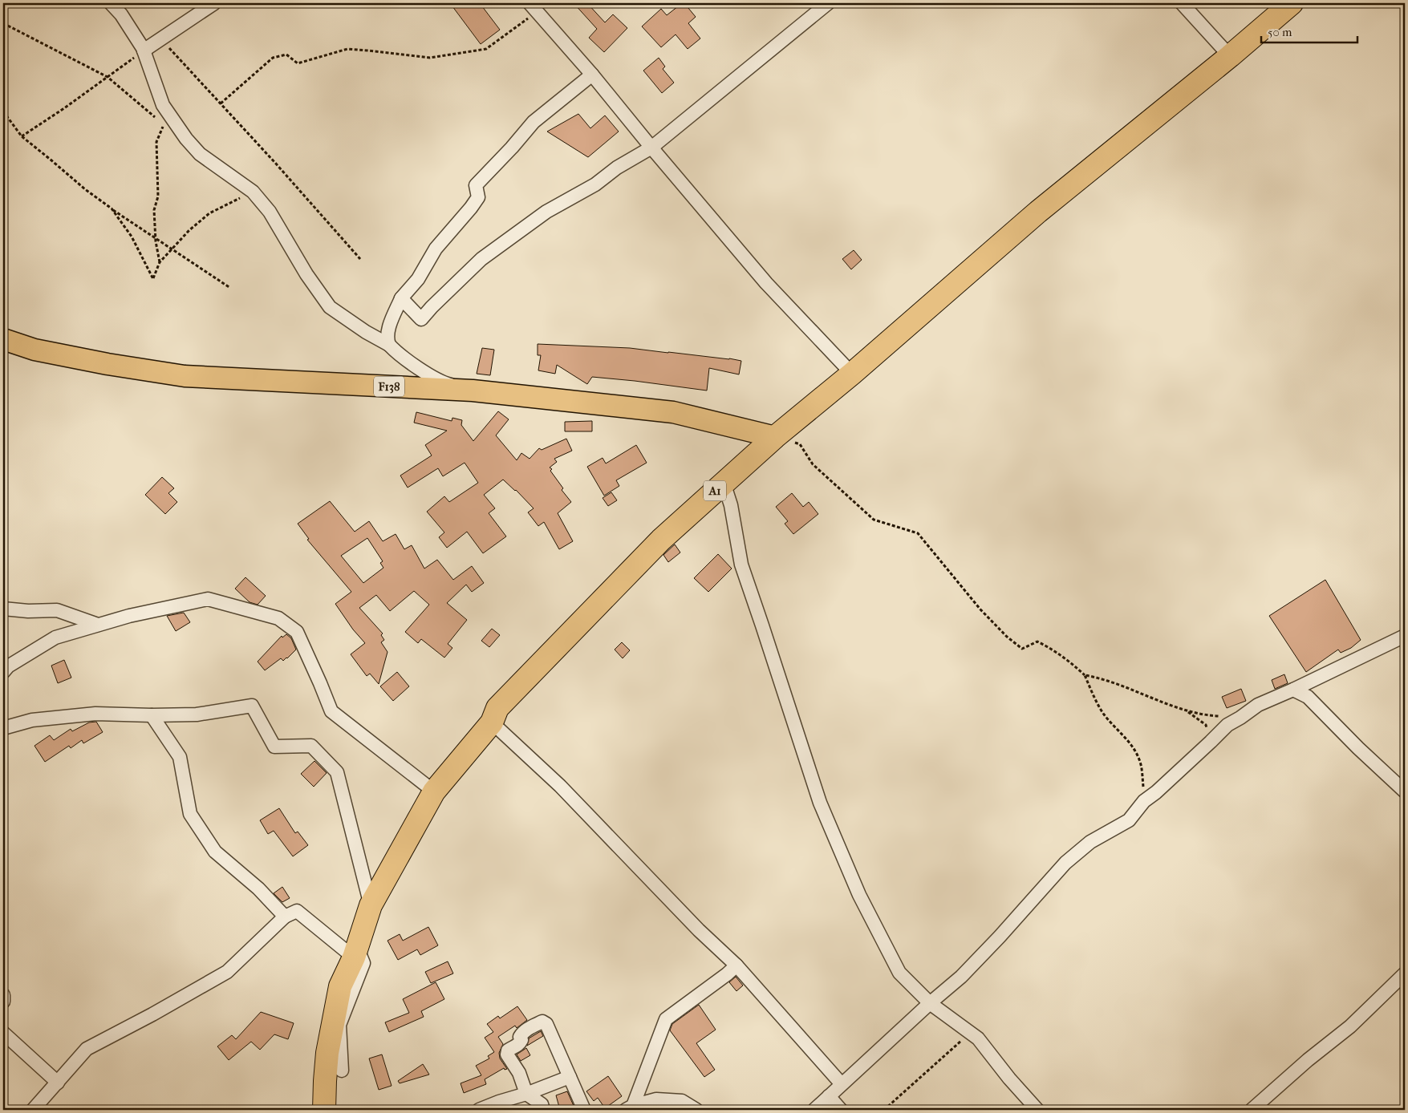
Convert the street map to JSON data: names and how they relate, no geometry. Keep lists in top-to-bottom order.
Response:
{
  "streets": {
    "highway": ["A1"],
    "main road": ["F138"]
  },
  "crossings": [
    ["F138", "A1"]
  ],
  "scale_bar": "50 m"
}
